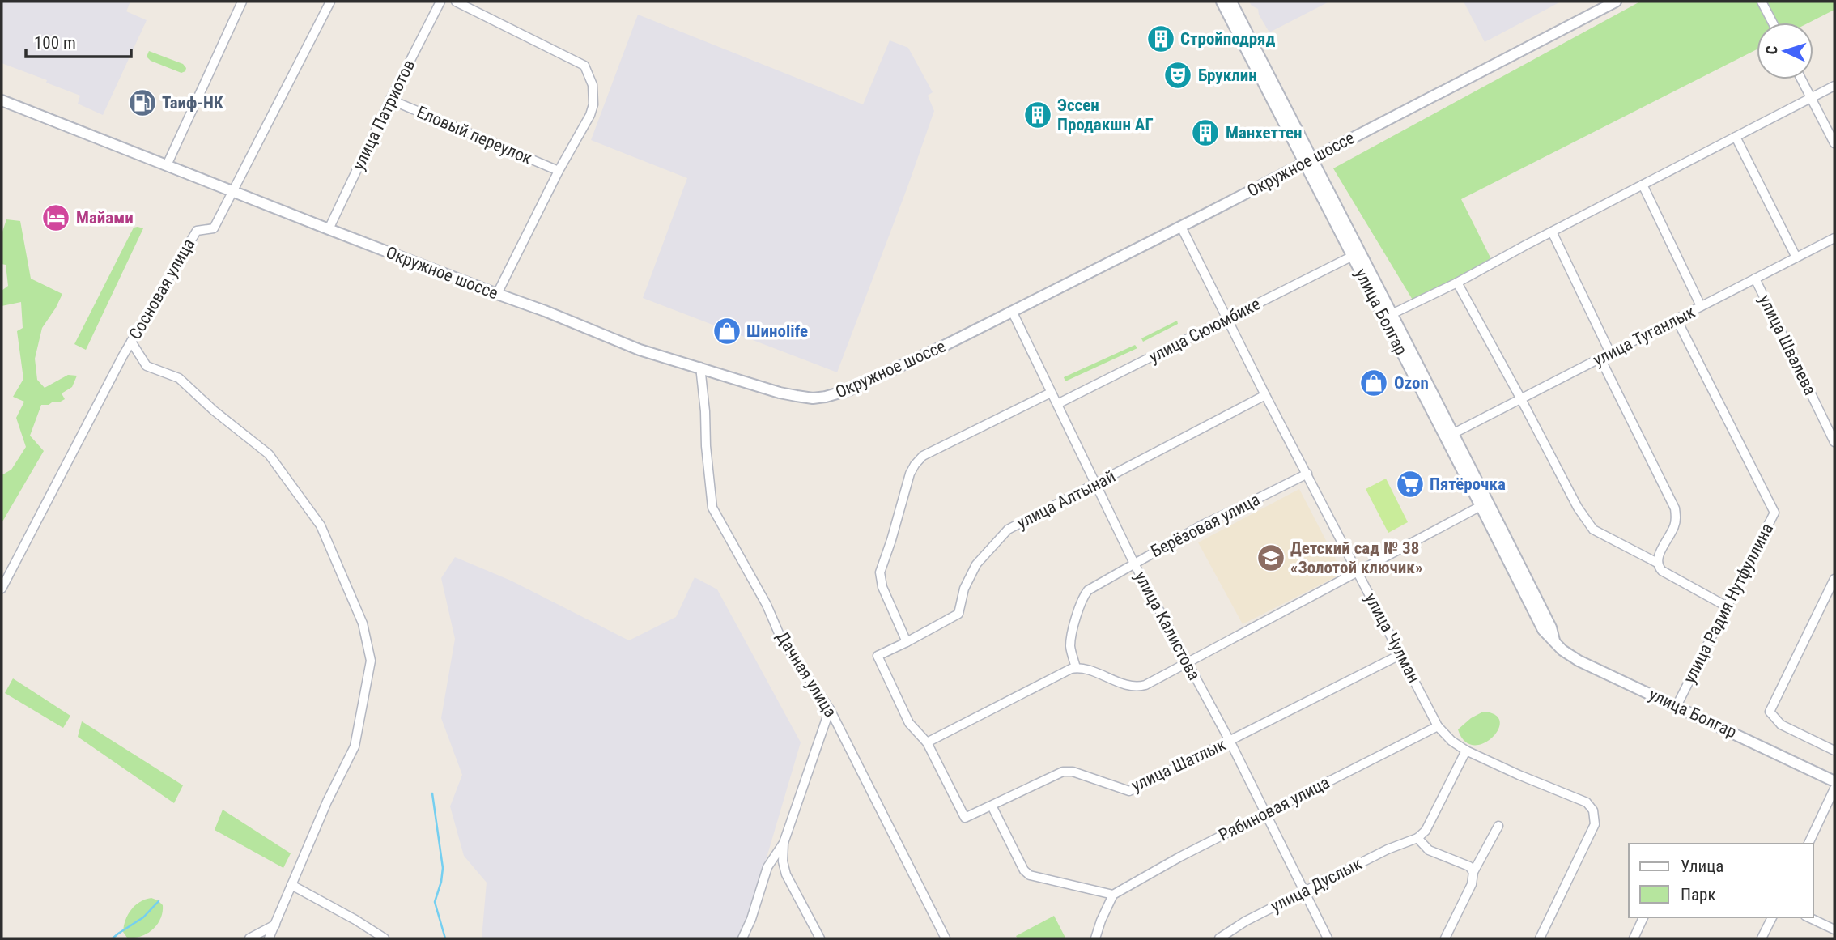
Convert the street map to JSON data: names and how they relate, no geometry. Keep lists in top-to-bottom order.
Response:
{
  "streets": {
    "street": [
      "улица Патриотов",
      "Еловый переулок",
      "Окружное шоссе",
      "Сосновая улица",
      "улица Болгар",
      "улица Сююмбике",
      "улица Туганлык",
      "улица Швалева",
      "улица Алтынай",
      "Берёзовая улица",
      "улица Радия Нутфуллина",
      "улица Калистова",
      "улица Чулман",
      "Дачная улица",
      "улица Шатлык",
      "Рябиновая улица",
      "улица Дуслык"
    ]
  },
  "crossings": [
    ["улица Патриотов", "Еловый переулок"],
    ["улица Патриотов", "Окружное шоссе"],
    ["Окружное шоссе", "Сосновая улица"],
    ["Окружное шоссе", "улица Болгар"],
    ["Окружное шоссе", "улица Калистова"],
    ["Окружное шоссе", "улица Чулман"],
    ["Окружное шоссе", "Дачная улица"],
    ["улица Болгар", "улица Сююмбике"],
    ["улица Болгар", "улица Туганлык"],
    ["улица Болгар", "улица Радия Нутфуллина"],
    ["улица Сююмбике", "улица Калистова"],
    ["улица Сююмбике", "улица Чулман"],
    ["улица Туганлык", "улица Швалева"],
    ["улица Туганлык", "улица Радия Нутфуллина"],
    ["улица Алтынай", "улица Калистова"],
    ["улица Алтынай", "улица Чулман"],
    ["улица Алтынай", "улица Шатлык"],
    ["Берёзовая улица", "улица Калистова"],
    ["Берёзовая улица", "улица Чулман"],
    ["улица Калистова", "улица Шатлык"],
    ["улица Калистова", "Рябиновая улица"],
    ["улица Калистова", "улица Дуслык"],
    ["улица Чулман", "улица Шатлык"],
    ["улица Чулман", "Рябиновая улица"]
  ],
  "places": {
    "building": ["Стройподряд", "Эссен Продакшн АГ", "Манхеттен"],
    "theatre": ["Бруклин"],
    "fuel station": ["Таиф-НК"],
    "hotel": ["Майами"],
    "shop": ["Шиноlife", "Ozon"],
    "supermarket": ["Пятёрочка"],
    "school or university": ["Детский сад № 38 «Золотой ключик»"]
  },
  "legend": ["Улица", "Парк"],
  "scale_bar": "100 m",
  "north": "left"
}
